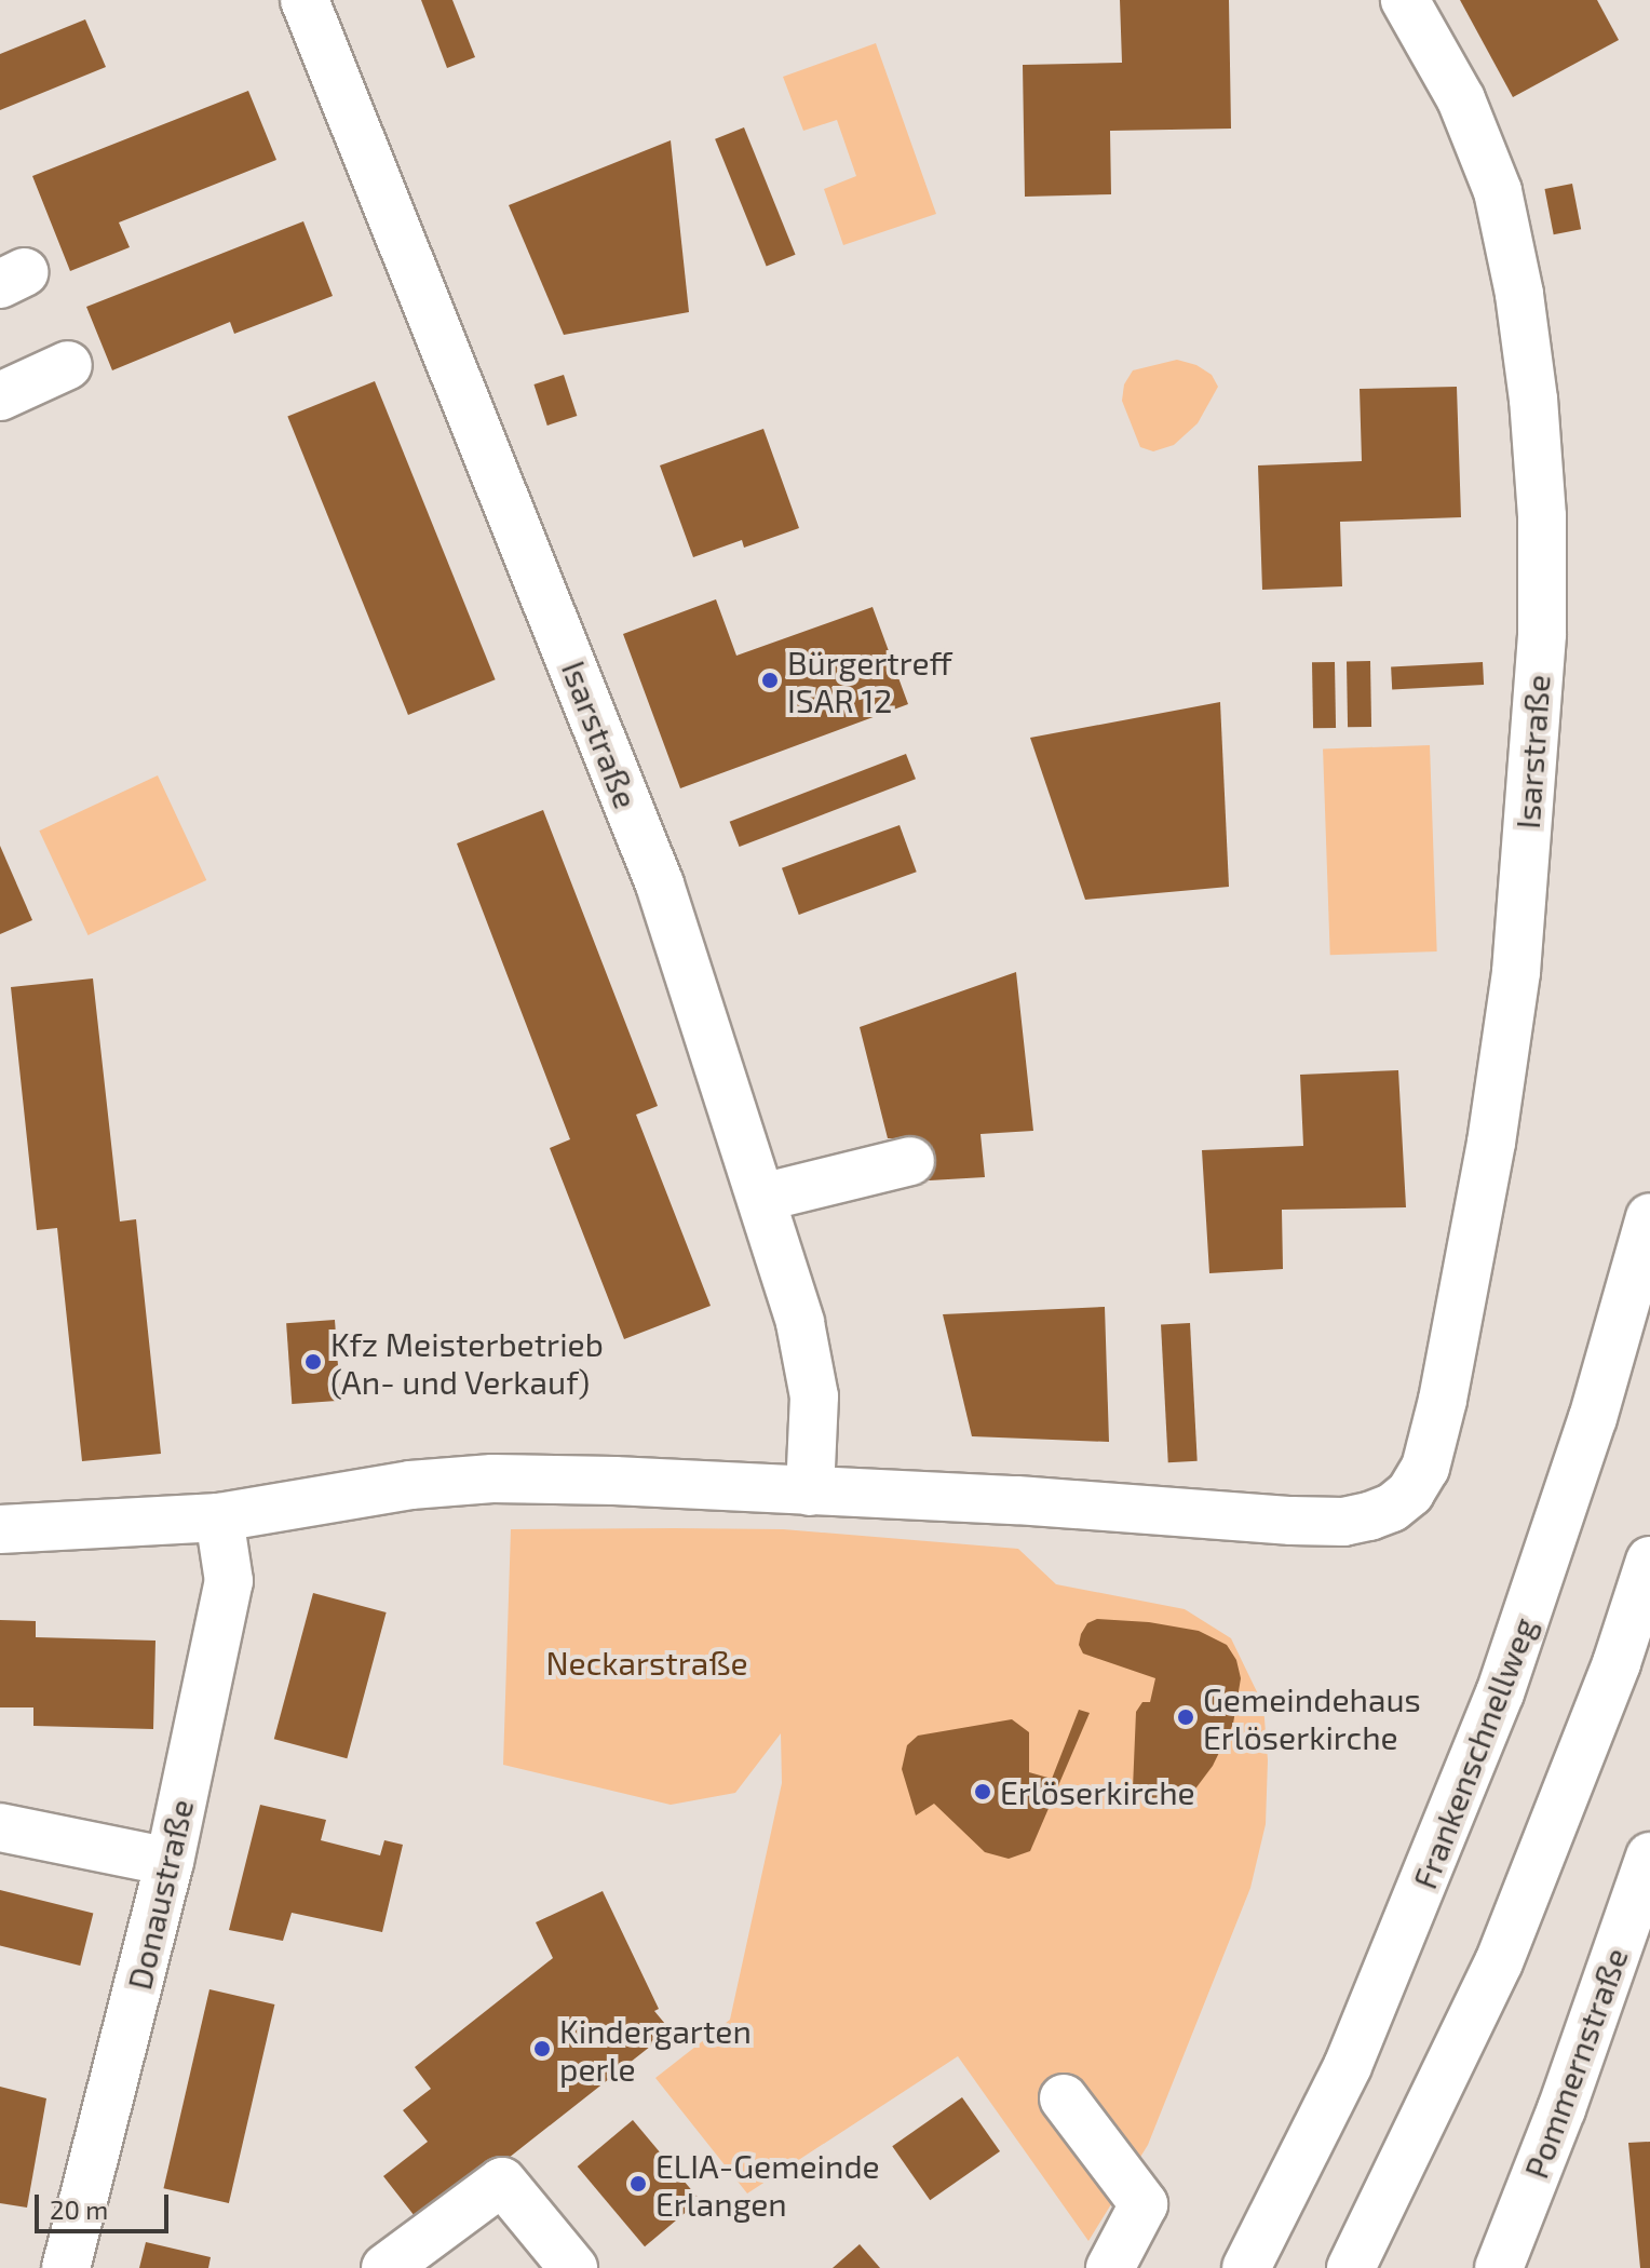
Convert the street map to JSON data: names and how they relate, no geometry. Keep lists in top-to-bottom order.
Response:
{
  "streets": {
    "main road": [
      "Isarstraße",
      "Frankenschnellweg",
      "Donaustraße",
      "Pommernstraße"
    ]
  },
  "parks": ["Neckarstraße"],
  "places": [
    "Bürgertreff ISAR 12",
    "Kfz Meisterbetrieb (An- und Verkauf)",
    "Gemeindehaus Erlöserkirche",
    "Erlöserkirche",
    "Kindergarten perle",
    "ELIA-Gemeinde Erlangen"
  ],
  "scale_bar": "20 m"
}
